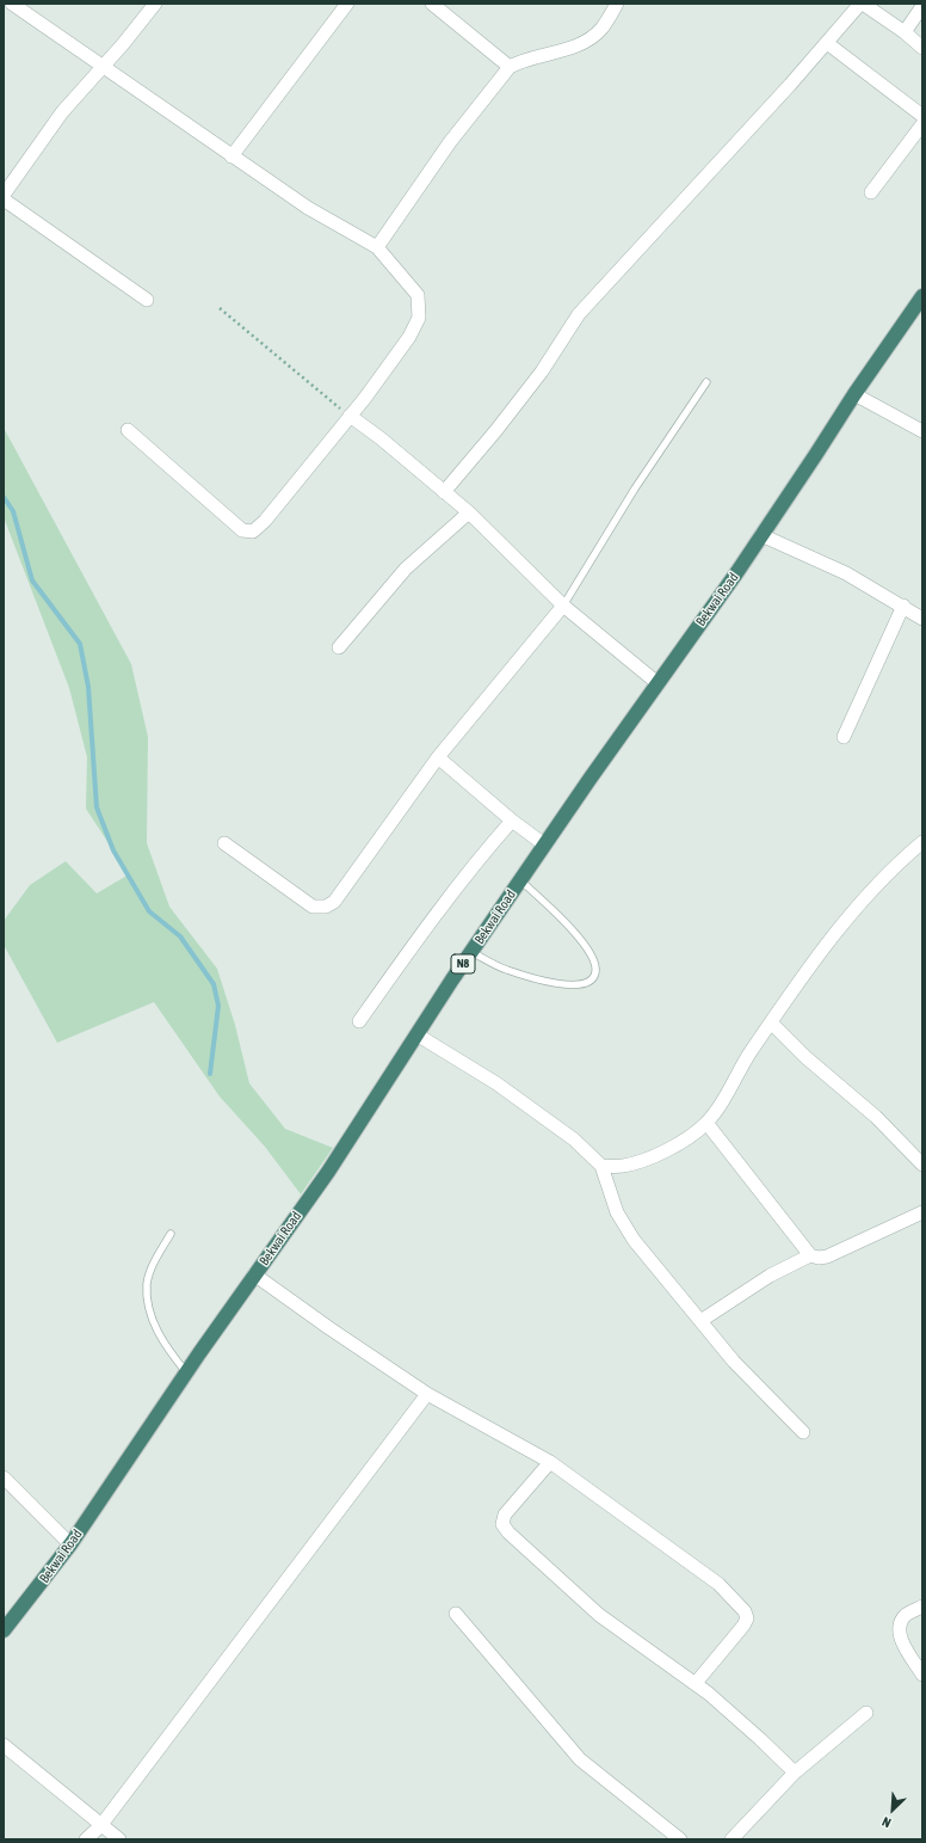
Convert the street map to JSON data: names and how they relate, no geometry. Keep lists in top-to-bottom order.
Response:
{
  "streets": {
    "highway": ["Bekwai Road", "N8"]
  },
  "north": "bottom left"
}
